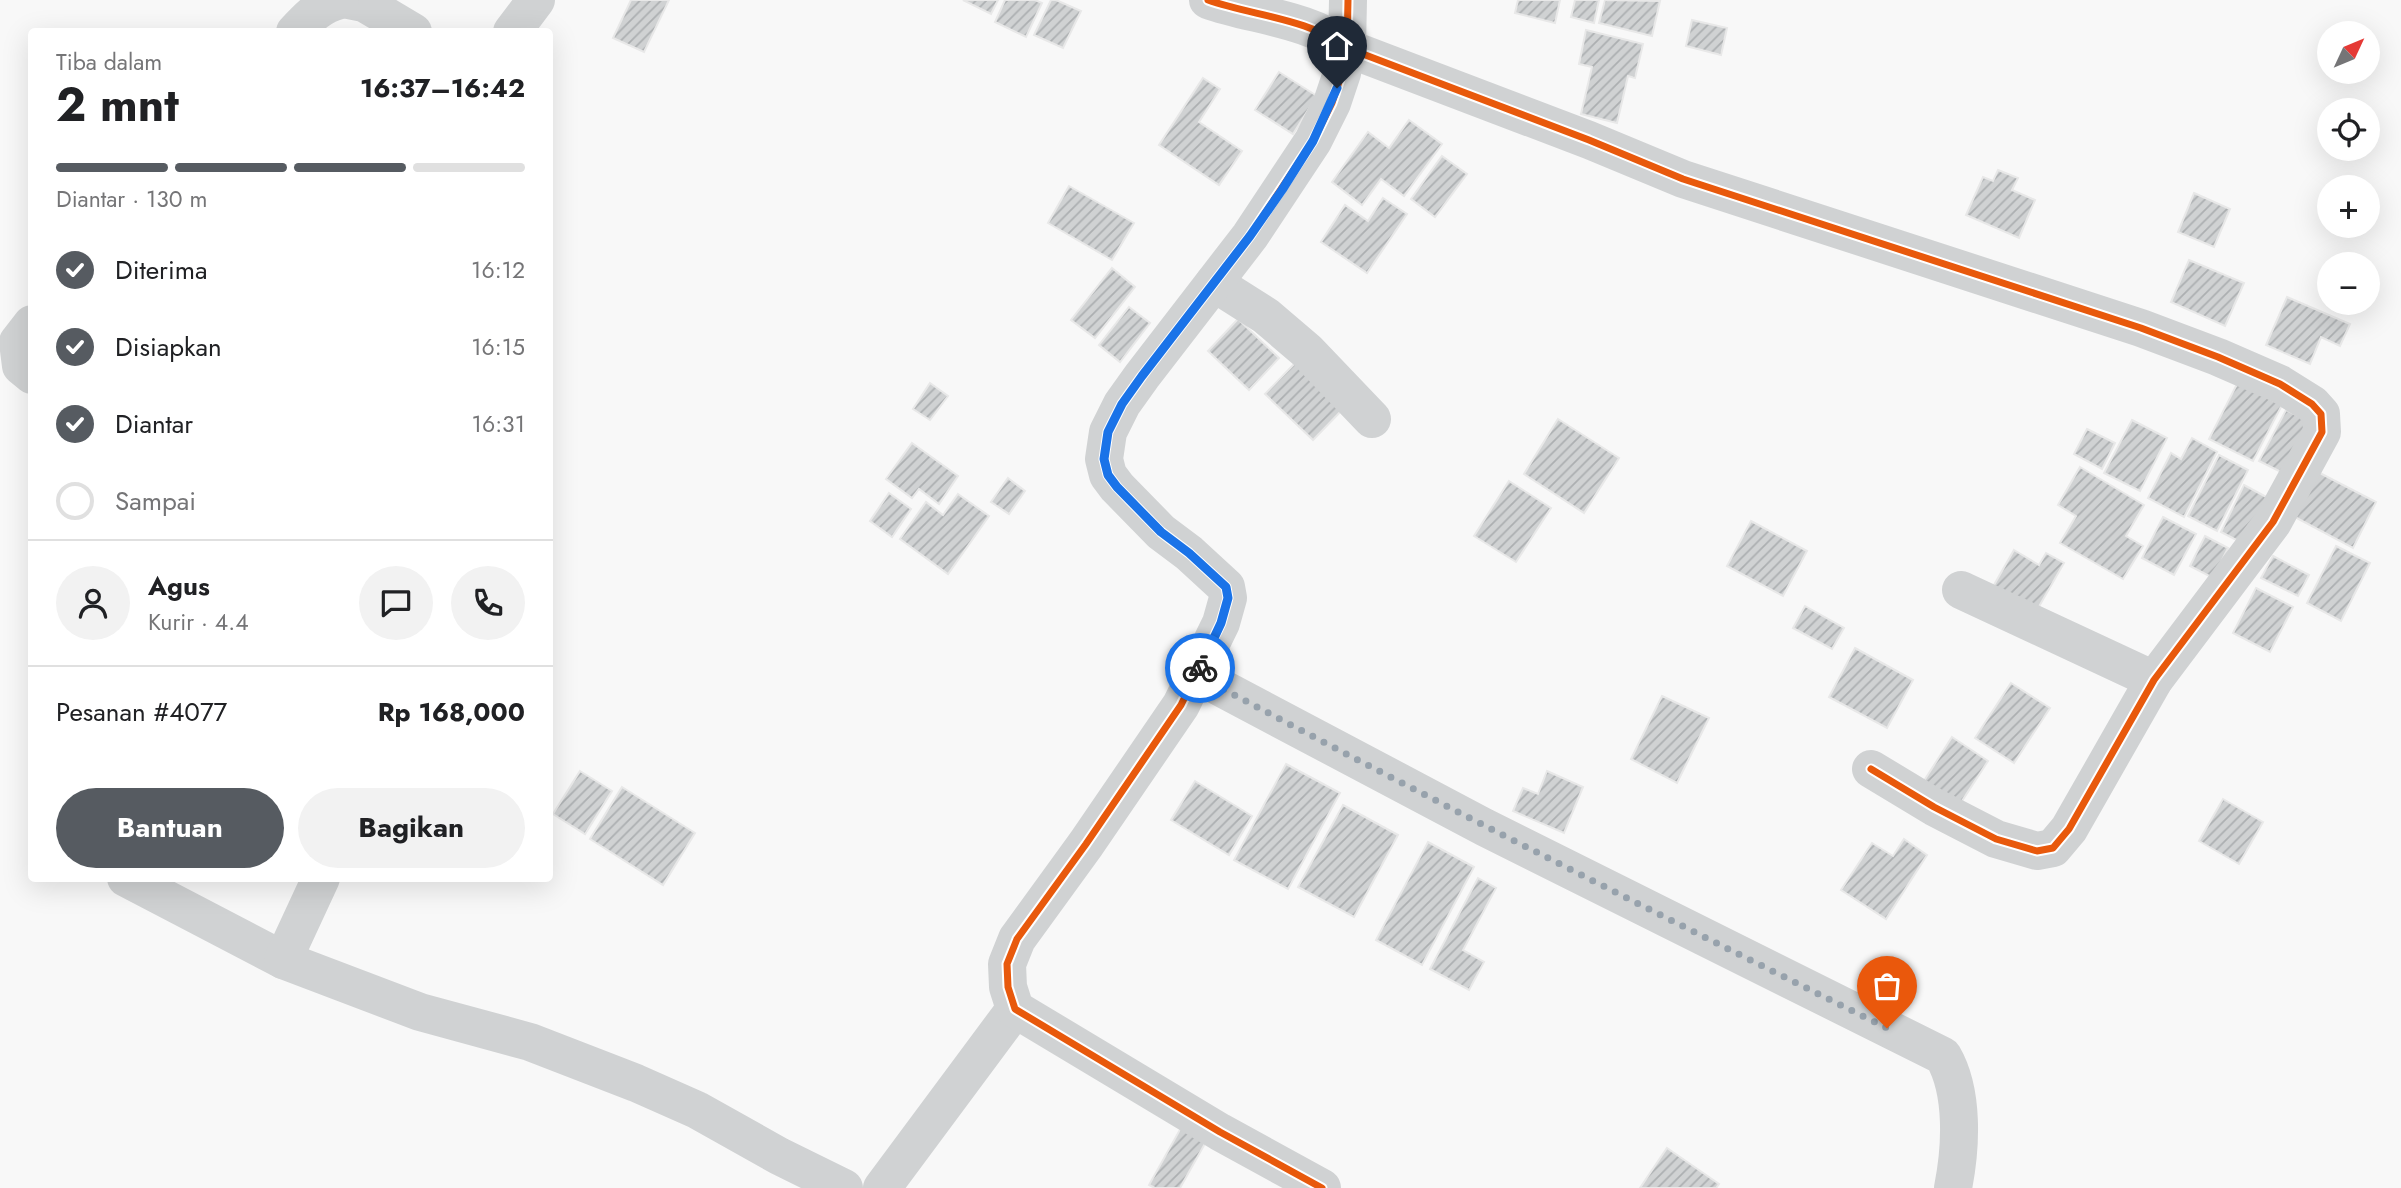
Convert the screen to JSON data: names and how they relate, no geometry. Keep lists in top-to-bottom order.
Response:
{
  "north": "top right",
  "page": {
    "map_buttons": ["+", "−"],
    "heading": ["2 mnt", "Tiba dalam", "16:37–16:42"],
    "panel": [
      "Agus",
      "Kurir · 4.4",
      "Pesanan #4077",
      "Rp 168,000"
    ],
    "bar": "Diantar · 130 m",
    "list": [
      ["Diterima", "16:12"],
      ["Disiapkan", "16:15"],
      ["Diantar", "16:31"],
      "Sampai"
    ],
    "buttons": ["Bantuan", "Bagikan"]
  }
}
